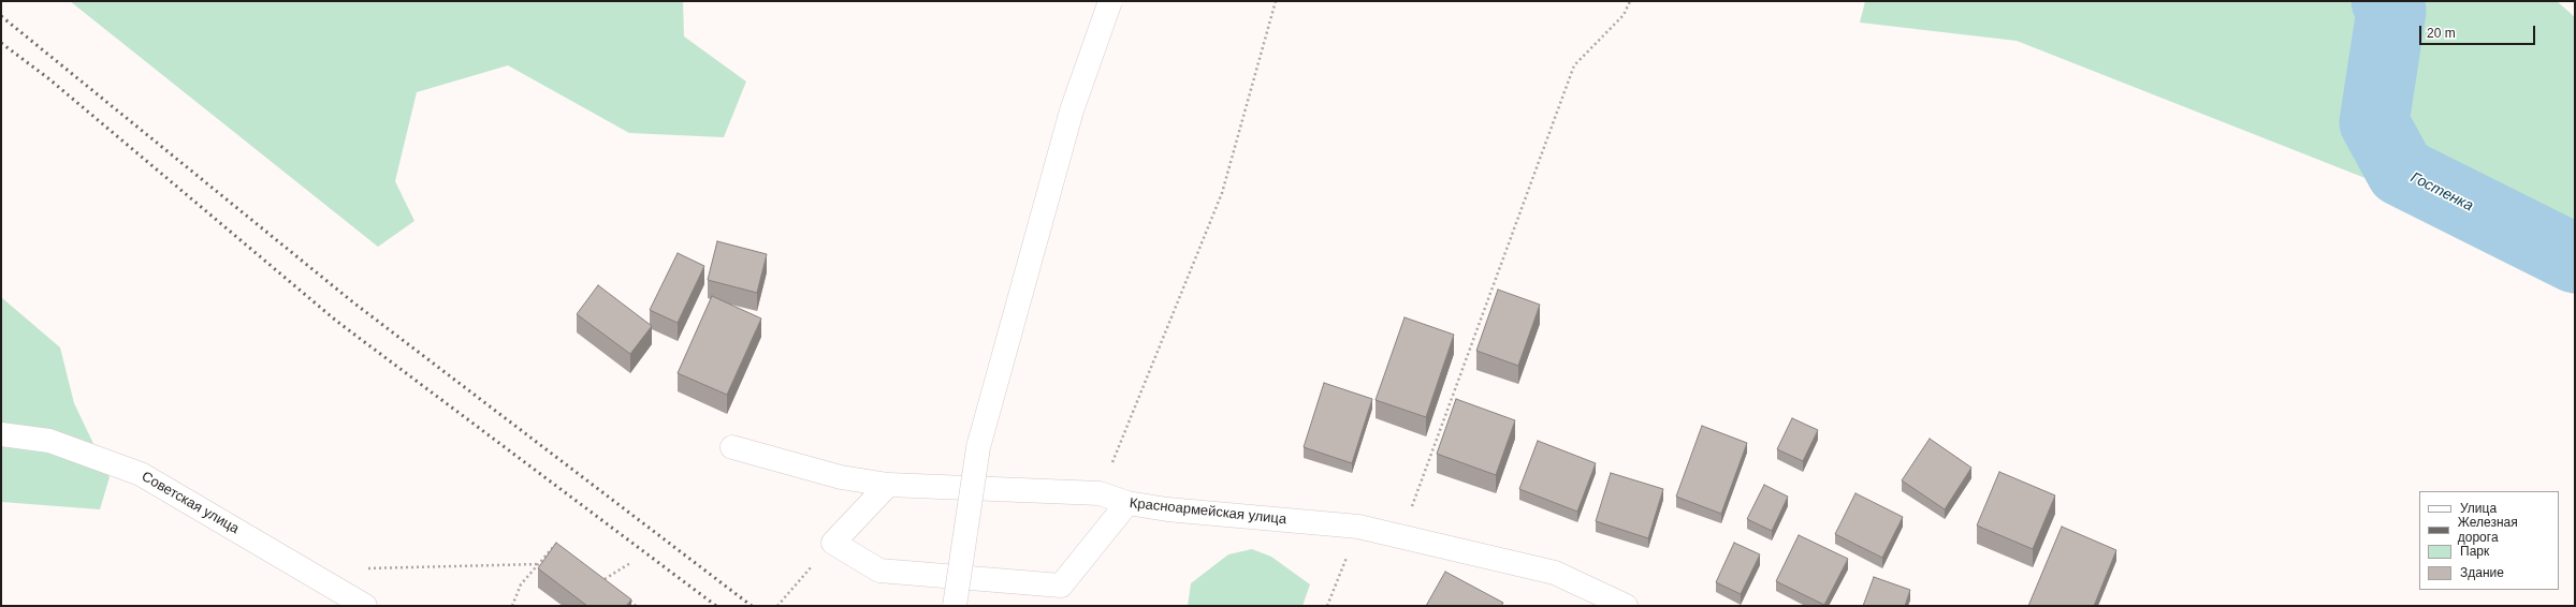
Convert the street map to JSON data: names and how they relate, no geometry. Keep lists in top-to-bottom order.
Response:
{
  "streets": {
    "street": ["Советская улица", "Красноармейская улица"]
  },
  "water": ["Гостенка"],
  "legend": [
    "Улица",
    "Железная дорога",
    "Парк",
    "Здание"
  ],
  "scale_bar": "20 m"
}
